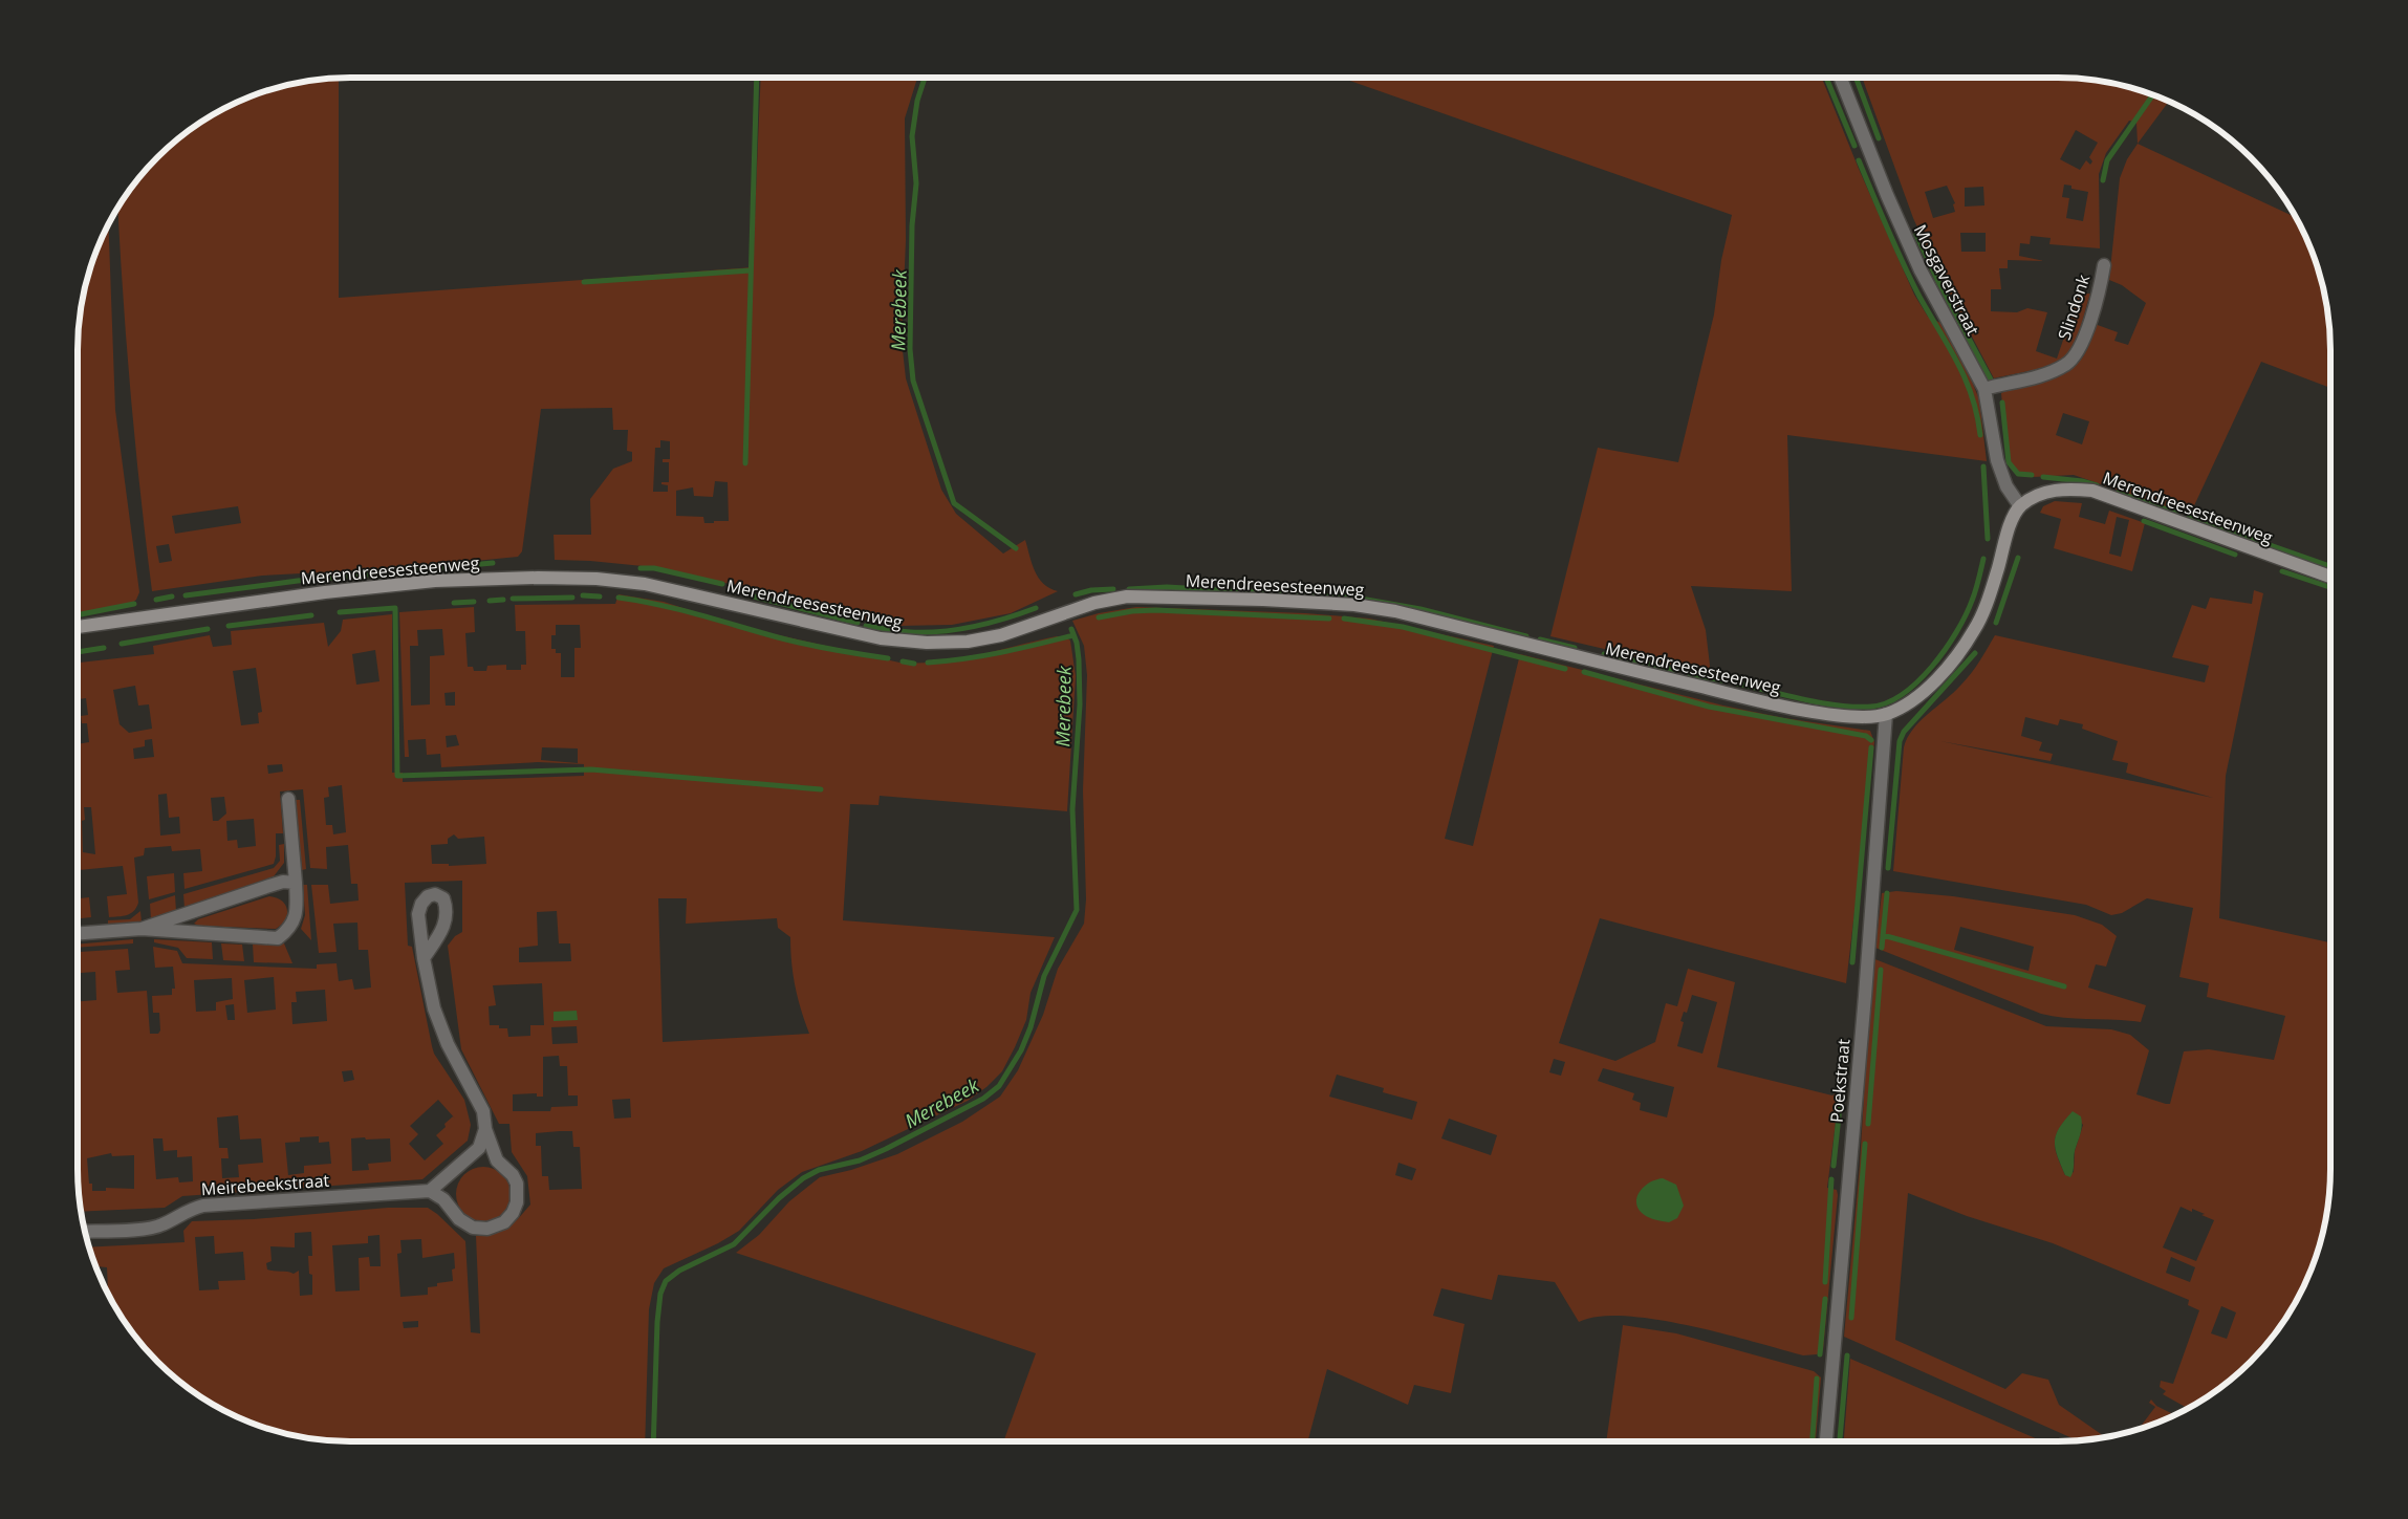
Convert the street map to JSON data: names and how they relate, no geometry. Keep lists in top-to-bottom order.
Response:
{
  "streets": {
    "main road": ["Merendreesesteenweg"],
    "street": [
      "Mosgaverstraat",
      "Slindonk",
      "Poekstraat",
      "Meirebeekstraat"
    ]
  },
  "crossings": [
    ["Mosgaverstraat", "Slindonk"],
    ["Mosgaverstraat", "Merendreesesteenweg"],
    ["Merendreesesteenweg", "Poekstraat"]
  ],
  "water": ["Merebeek"]
}
